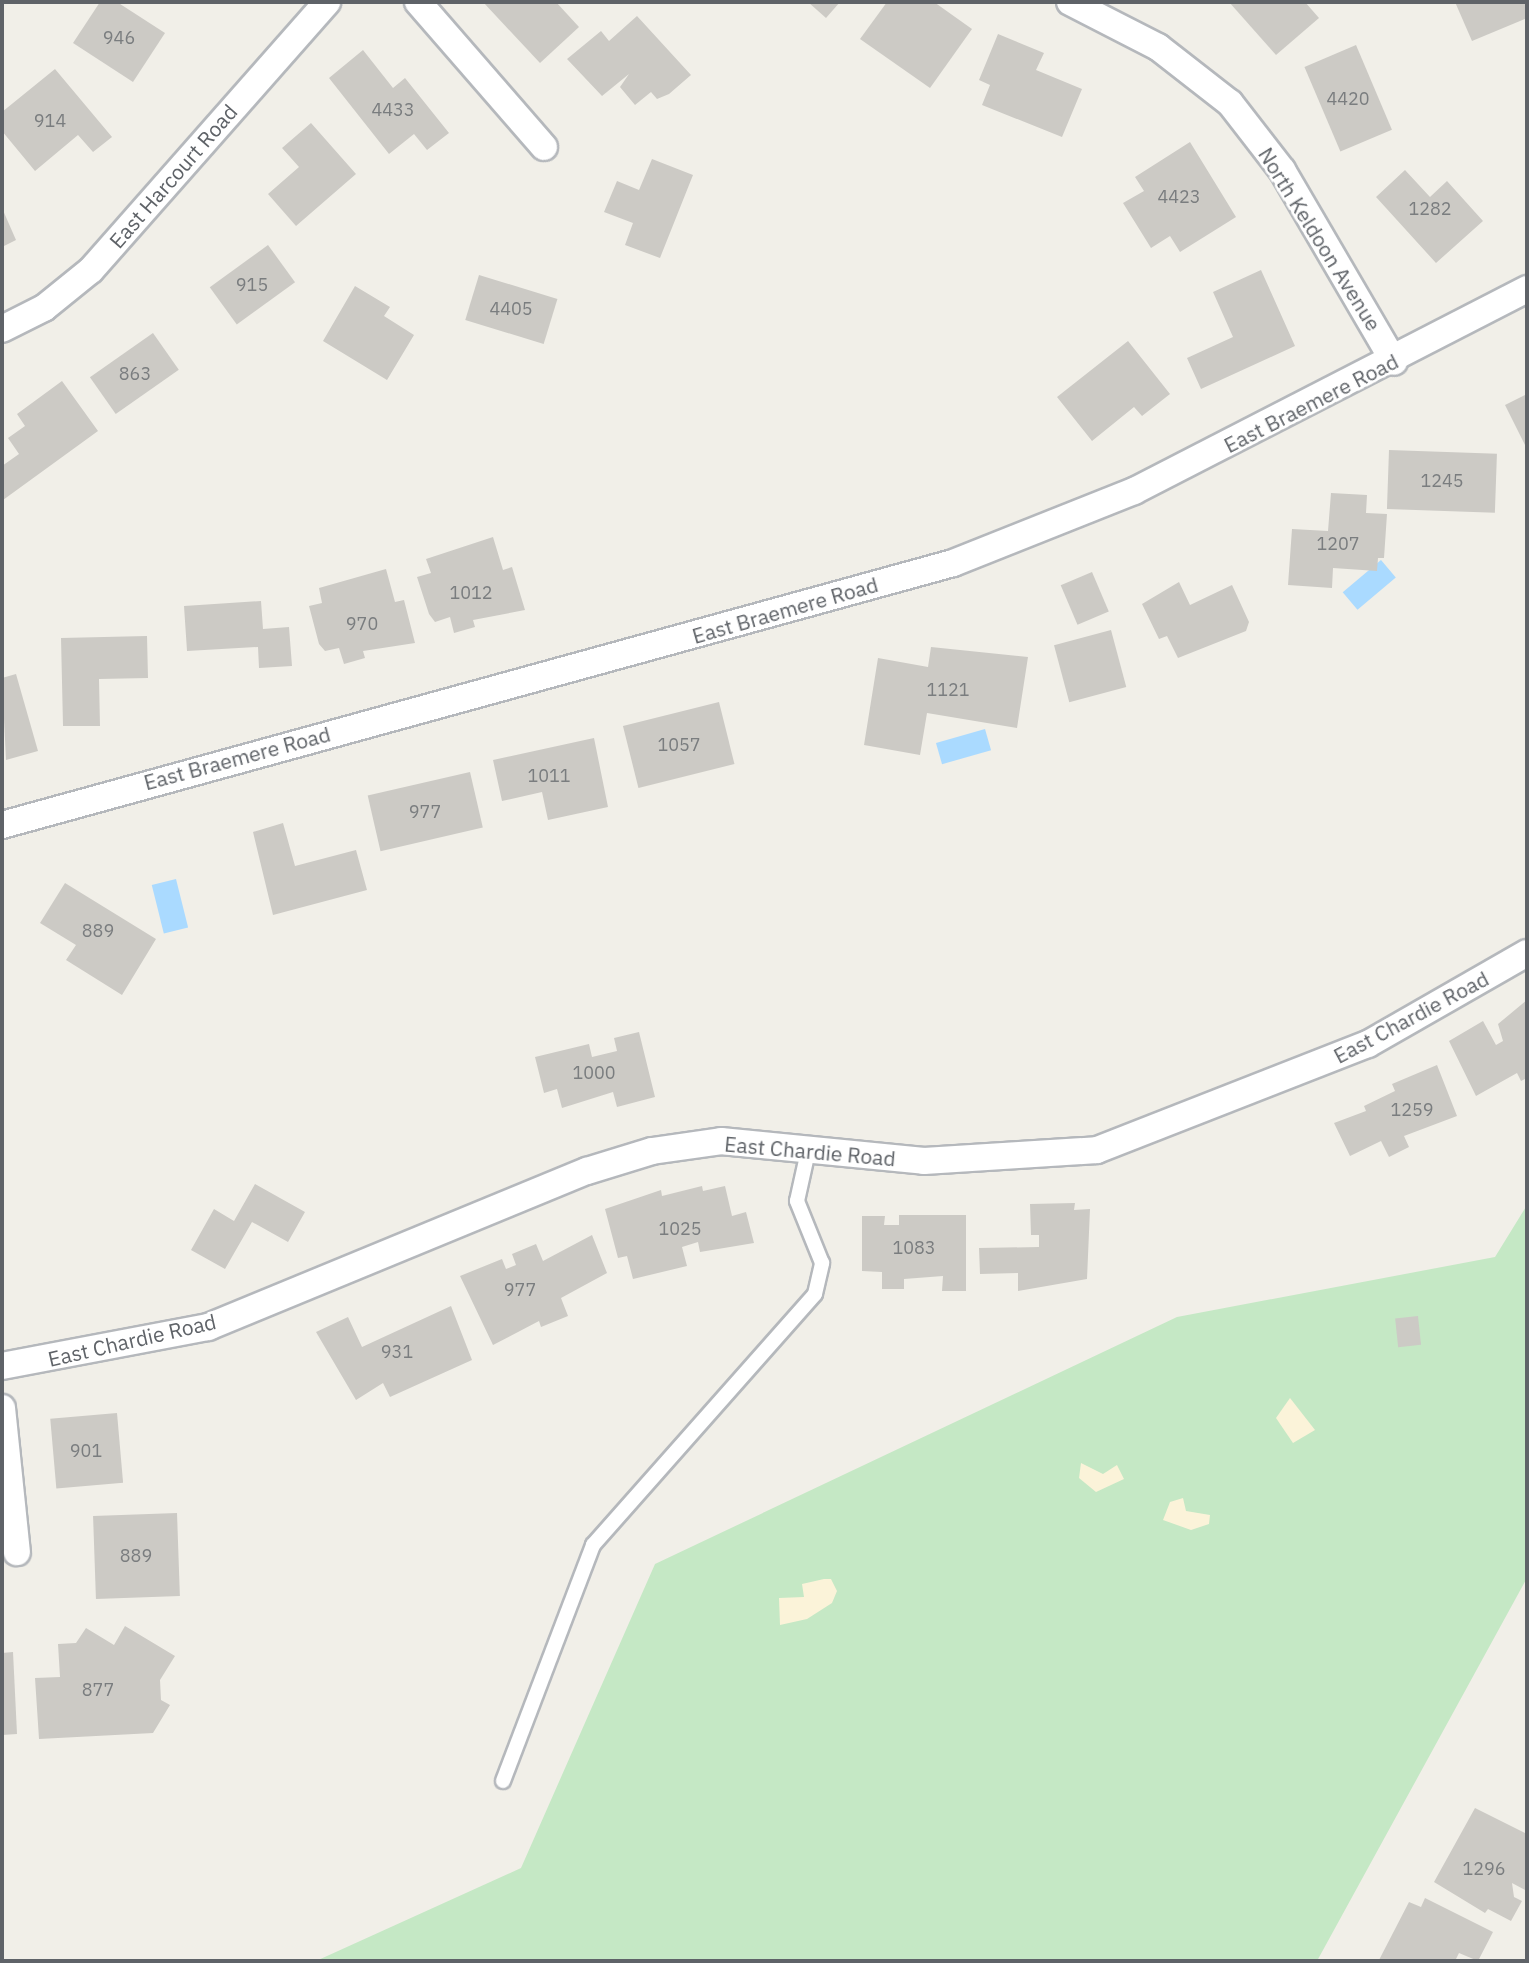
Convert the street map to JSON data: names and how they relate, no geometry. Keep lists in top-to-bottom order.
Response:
{
  "streets": {
    "street": [
      "East Harcourt Road",
      "North Keldoon Avenue",
      "East Braemere Road",
      "East Chardie Road"
    ]
  },
  "crossings": [
    ["North Keldoon Avenue", "East Braemere Road"]
  ],
  "house_numbers": [
    "946",
    "4420",
    "4433",
    "914",
    "4423",
    "1282",
    "915",
    "4405",
    "863",
    "1245",
    "1207",
    "1012",
    "970",
    "1121",
    "1057",
    "1011",
    "977",
    "889",
    "1000",
    "1259",
    "1025",
    "1083",
    "977",
    "931",
    "901",
    "889",
    "877",
    "1296"
  ]
}
